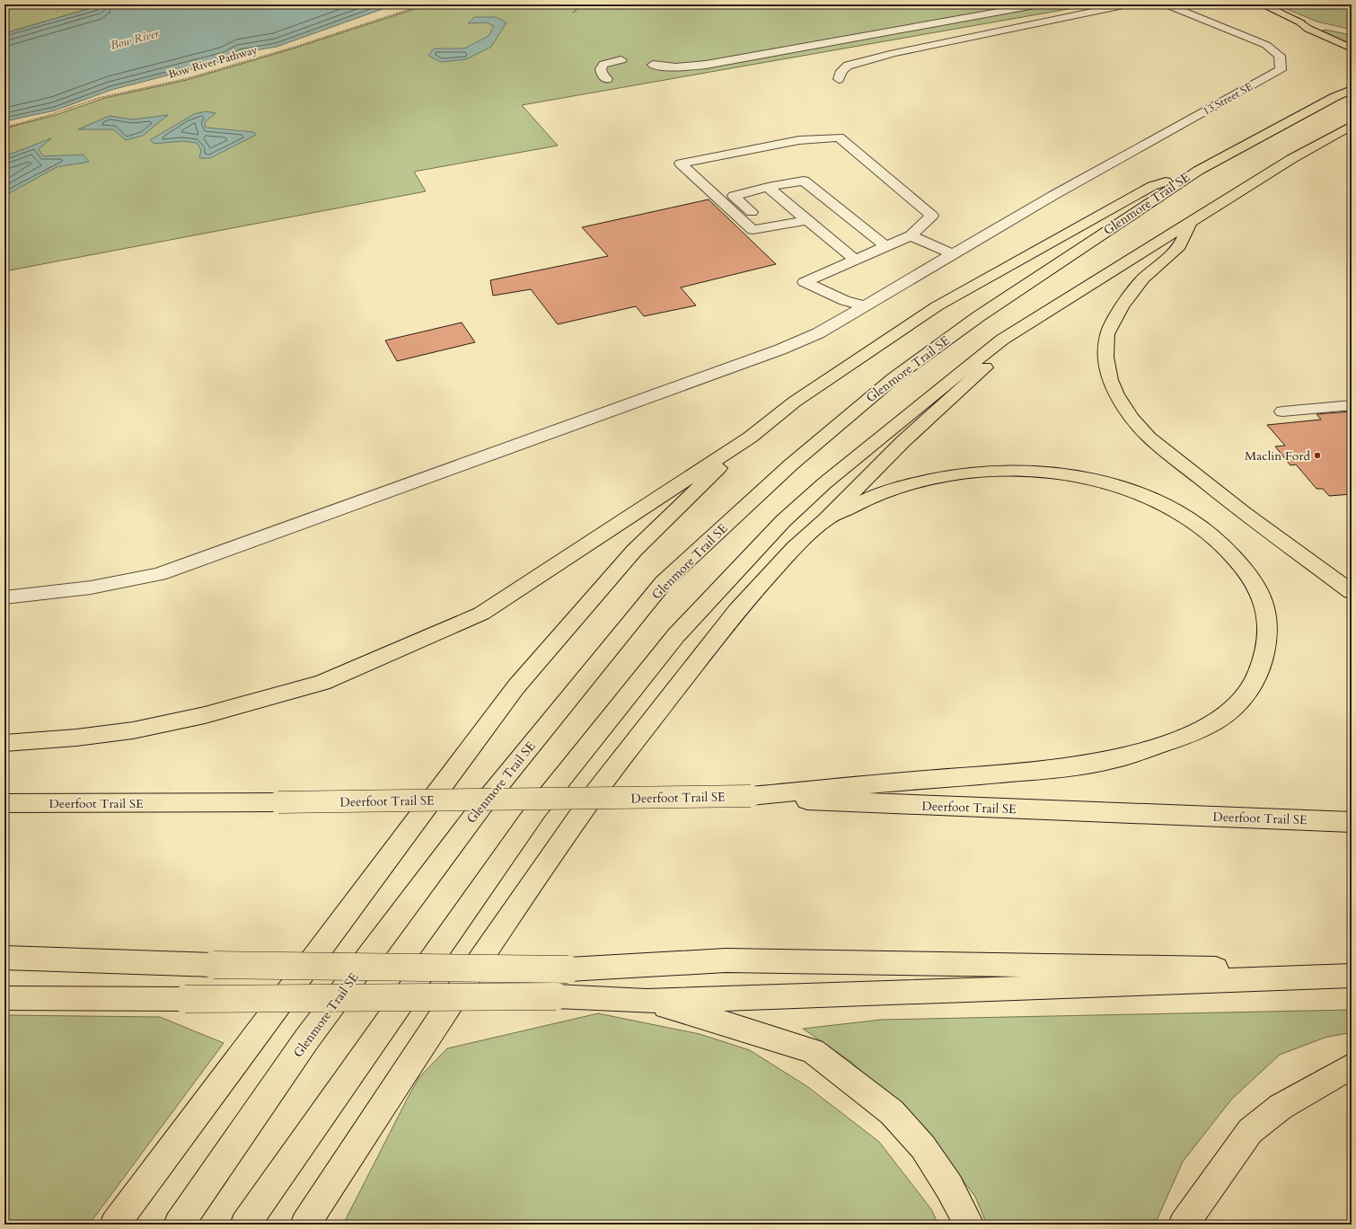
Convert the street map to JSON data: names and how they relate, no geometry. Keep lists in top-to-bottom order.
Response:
{
  "streets": {
    "main road": ["Glenmore Trail SE", "Deerfoot Trail SE"],
    "lane": ["13 Street SE"],
    "path": ["Bow River Pathway"]
  },
  "water": ["Bow River"],
  "places": ["Maclin Ford"]
}
